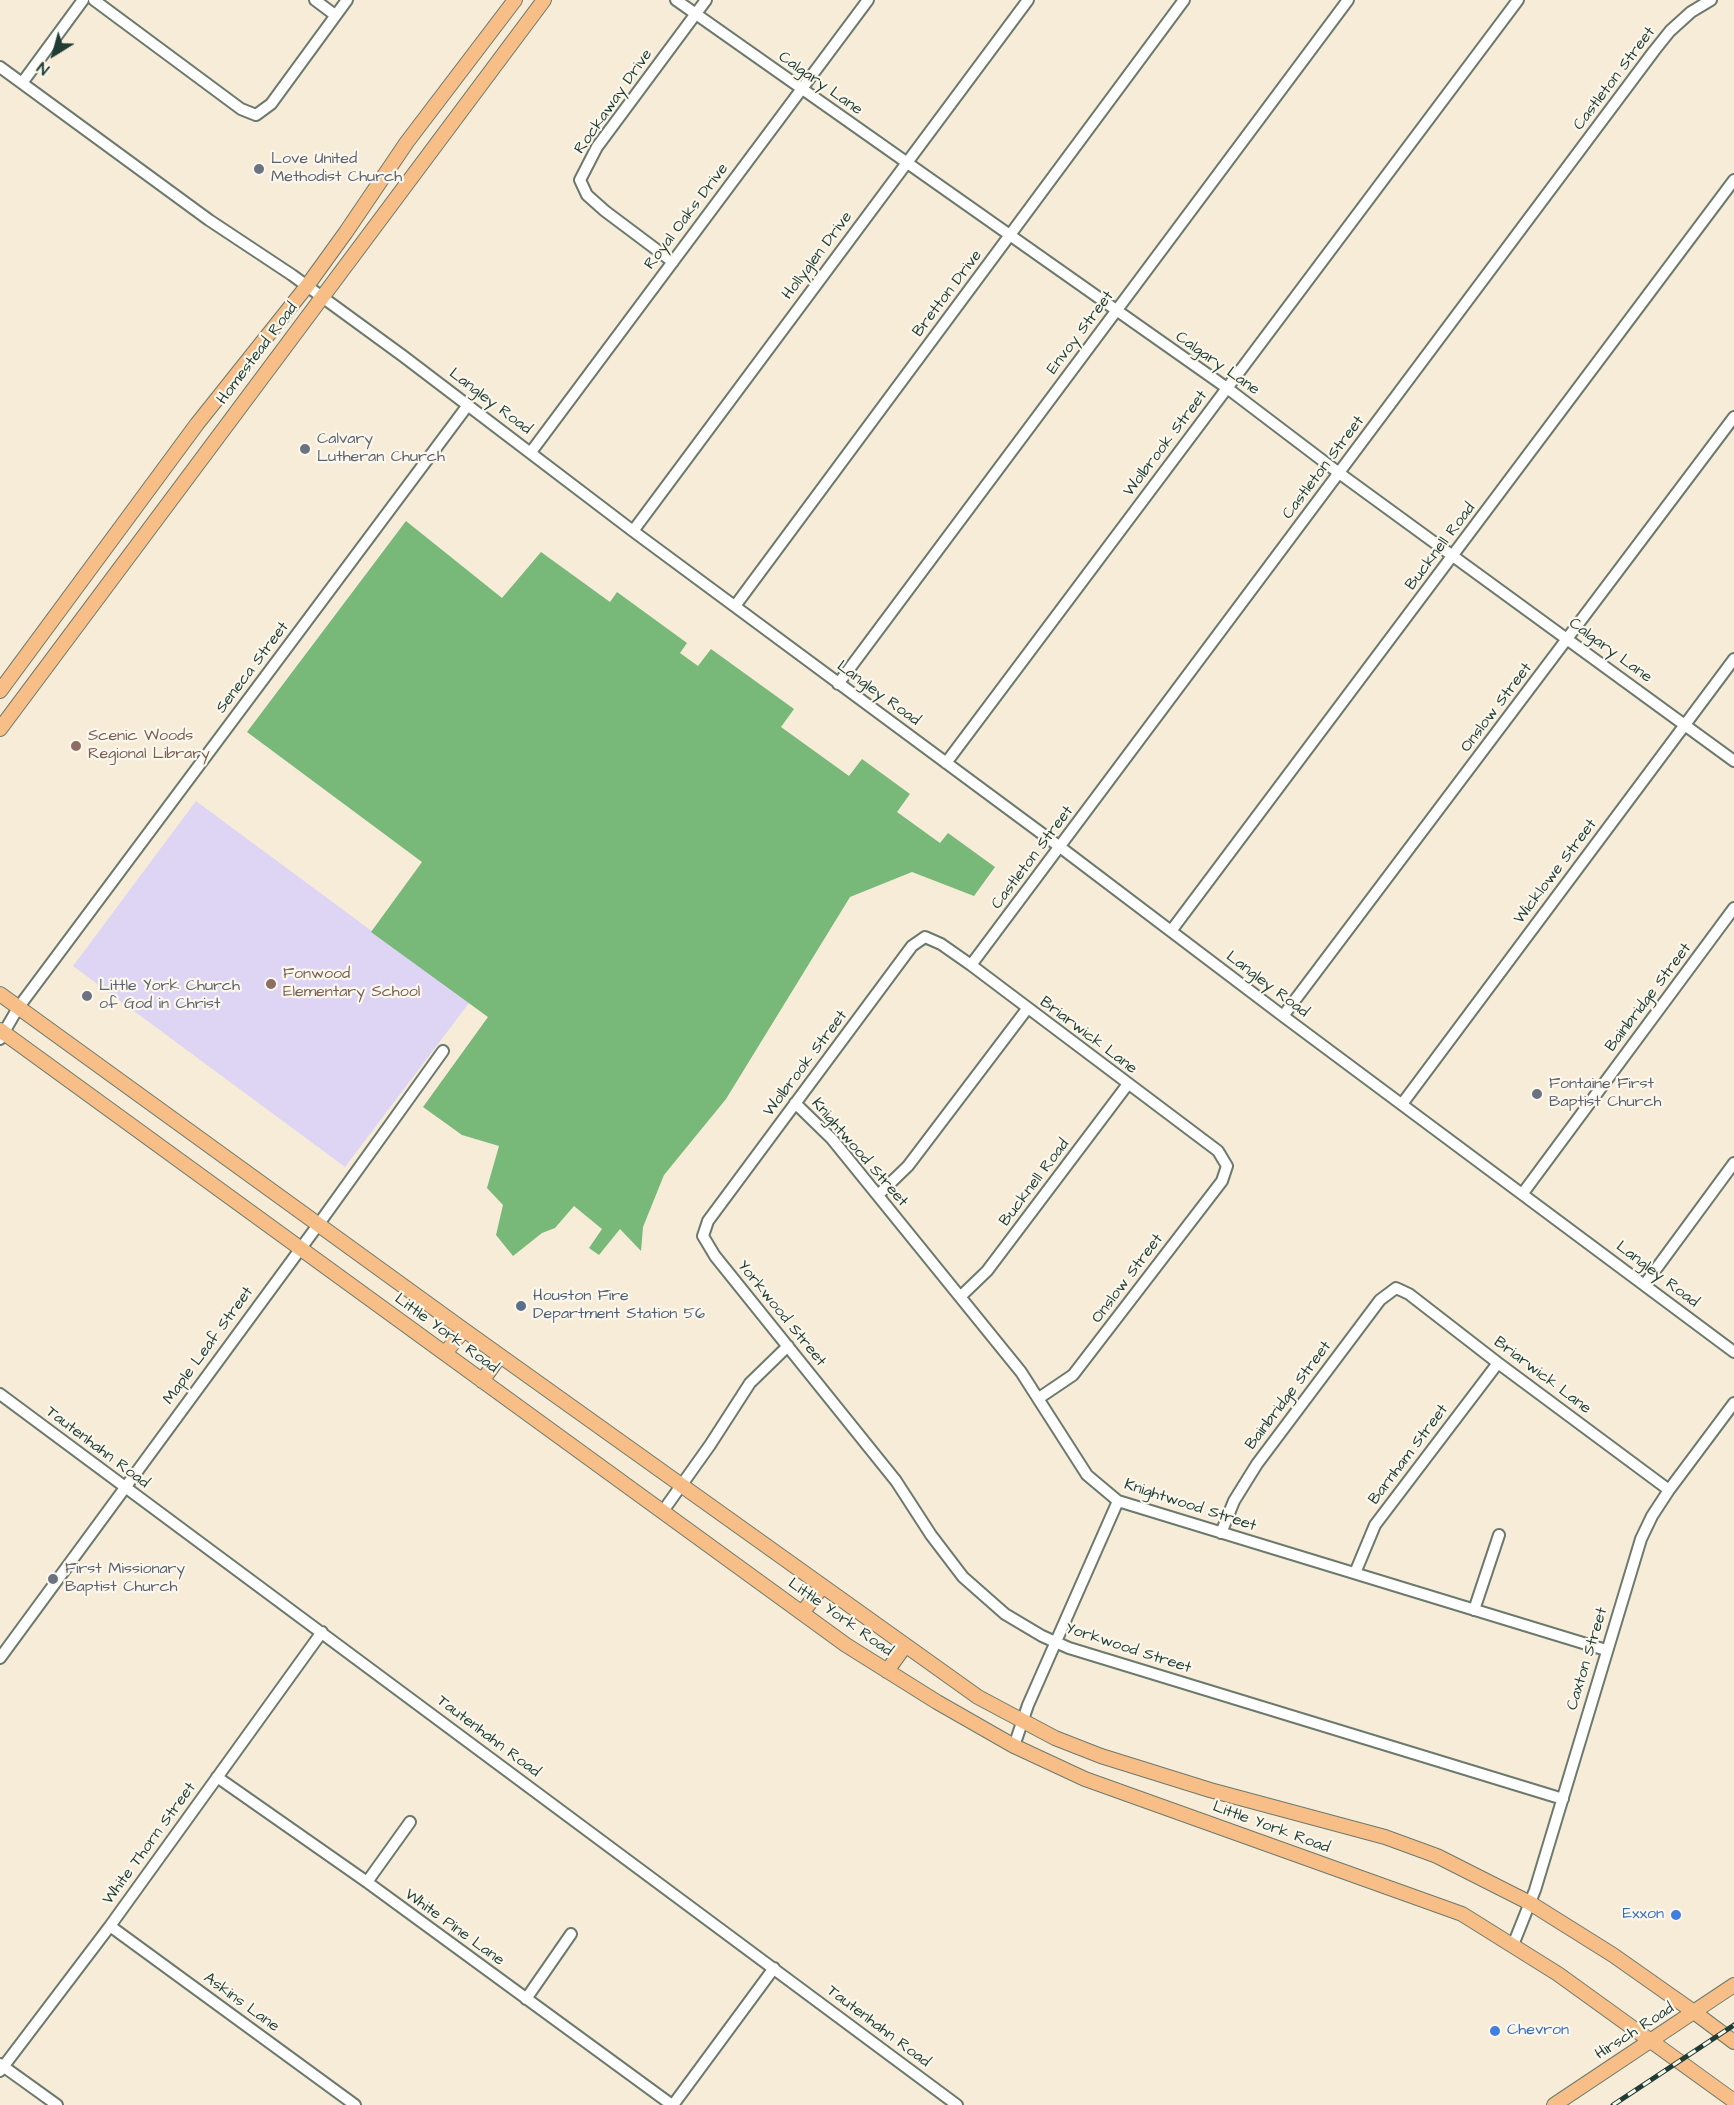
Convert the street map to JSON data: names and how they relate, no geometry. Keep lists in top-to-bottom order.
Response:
{
  "streets": {
    "main road": ["Homestead Road", "Little York Road", "Hirsch Road"],
    "street": [
      "Castleton Street",
      "Calgary Lane",
      "Rockaway Drive",
      "Royal Oaks Drive",
      "Hollyglen Drive",
      "Bretton Drive",
      "Envoy Street",
      "Langley Road",
      "Wolbrook Street",
      "Bucknell Road",
      "Seneca Street",
      "Onslow Street",
      "Wicklowe Street",
      "Bainbridge Street",
      "Briarwick Lane",
      "Knightwood Street",
      "Yorkwood Street",
      "Maple Leaf Street",
      "Tautenhahn Road",
      "Barnham Street",
      "Caxton Street",
      "White Thorn Street",
      "White Pine Lane",
      "Askins Lane"
    ]
  },
  "crossings": [
    ["Castleton Street", "Calgary Lane"],
    ["Castleton Street", "Langley Road"],
    ["Castleton Street", "Briarwick Lane"],
    ["Calgary Lane", "Rockaway Drive"],
    ["Calgary Lane", "Royal Oaks Drive"],
    ["Calgary Lane", "Hollyglen Drive"],
    ["Calgary Lane", "Bretton Drive"],
    ["Calgary Lane", "Envoy Street"],
    ["Calgary Lane", "Wolbrook Street"],
    ["Calgary Lane", "Bucknell Road"],
    ["Calgary Lane", "Onslow Street"],
    ["Calgary Lane", "Wicklowe Street"],
    ["Rockaway Drive", "Royal Oaks Drive"],
    ["Royal Oaks Drive", "Langley Road"],
    ["Hollyglen Drive", "Langley Road"],
    ["Bretton Drive", "Langley Road"],
    ["Envoy Street", "Langley Road"],
    ["Homestead Road", "Langley Road"],
    ["Langley Road", "Wolbrook Street"],
    ["Langley Road", "Bucknell Road"],
    ["Langley Road", "Seneca Street"],
    ["Langley Road", "Onslow Street"],
    ["Langley Road", "Wicklowe Street"],
    ["Langley Road", "Bainbridge Street"],
    ["Wolbrook Street", "Briarwick Lane"],
    ["Wolbrook Street", "Knightwood Street"],
    ["Wolbrook Street", "Yorkwood Street"],
    ["Bucknell Road", "Briarwick Lane"],
    ["Bucknell Road", "Knightwood Street"],
    ["Seneca Street", "Little York Road"],
    ["Onslow Street", "Briarwick Lane"],
    ["Onslow Street", "Knightwood Street"],
    ["Bainbridge Street", "Briarwick Lane"],
    ["Bainbridge Street", "Knightwood Street"],
    ["Briarwick Lane", "Barnham Street"],
    ["Briarwick Lane", "Caxton Street"],
    ["Knightwood Street", "Barnham Street"],
    ["Knightwood Street", "Caxton Street"],
    ["Yorkwood Street", "Caxton Street"],
    ["Little York Road", "Maple Leaf Street"],
    ["Little York Road", "Caxton Street"],
    ["Little York Road", "Hirsch Road"],
    ["Maple Leaf Street", "Tautenhahn Road"],
    ["Tautenhahn Road", "White Thorn Street"],
    ["White Thorn Street", "White Pine Lane"],
    ["White Thorn Street", "Askins Lane"]
  ],
  "places": [
    "Love United Methodist Church",
    "Calvary Lutheran Church",
    "Scenic Woods Regional Library",
    "Fonwood Elementary School",
    "Little York Church of God in Christ",
    "Fontaine First Baptist Church",
    "Houston Fire Department Station 56",
    "First Missionary Baptist Church",
    "Exxon",
    "Chevron"
  ],
  "north": "bottom left"
}
